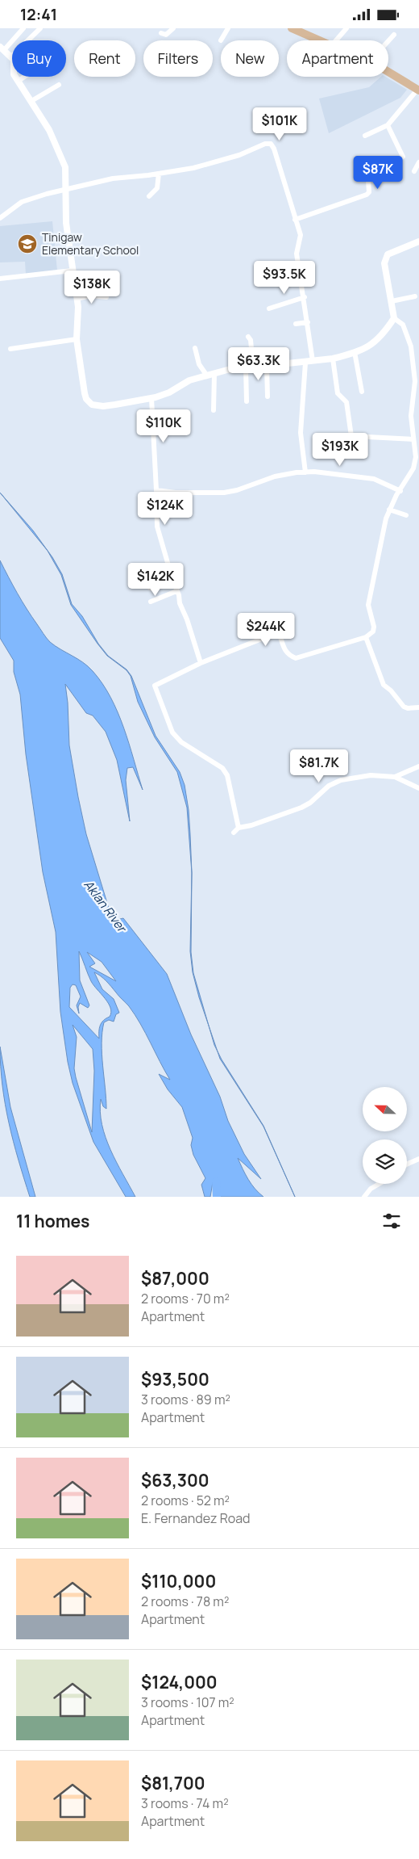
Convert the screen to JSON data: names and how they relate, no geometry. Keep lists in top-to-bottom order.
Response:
{
  "water": ["Aklan River"],
  "places": {
    "school or university": ["Tinigaw Elementary School"]
  },
  "north": "left",
  "page": {
    "status": "12:41",
    "chip": [
      "Buy",
      "Rent",
      "Filters",
      "New",
      "Apartment"
    ],
    "price": [
      "$101K",
      "$87K",
      "$93.5K",
      "$138K",
      "$63.3K",
      "$110K",
      "$193K",
      "$124K",
      "$142K",
      "$244K",
      "$81.7K"
    ],
    "heading": "11 homes",
    "list": [
      {
        "name": "$87,000",
        "note": "2 rooms · 70 m² · Apartment"
      },
      {
        "name": "$93,500",
        "note": "3 rooms · 89 m² · Apartment"
      },
      {
        "name": "$63,300",
        "note": "2 rooms · 52 m² · E. Fernandez Road"
      },
      {
        "name": "$110,000",
        "note": "2 rooms · 78 m² · Apartment"
      },
      {
        "name": "$124,000",
        "note": "3 rooms · 107 m² · Apartment"
      },
      {
        "name": "$81,700",
        "note": "3 rooms · 74 m² · Apartment"
      }
    ]
  }
}
